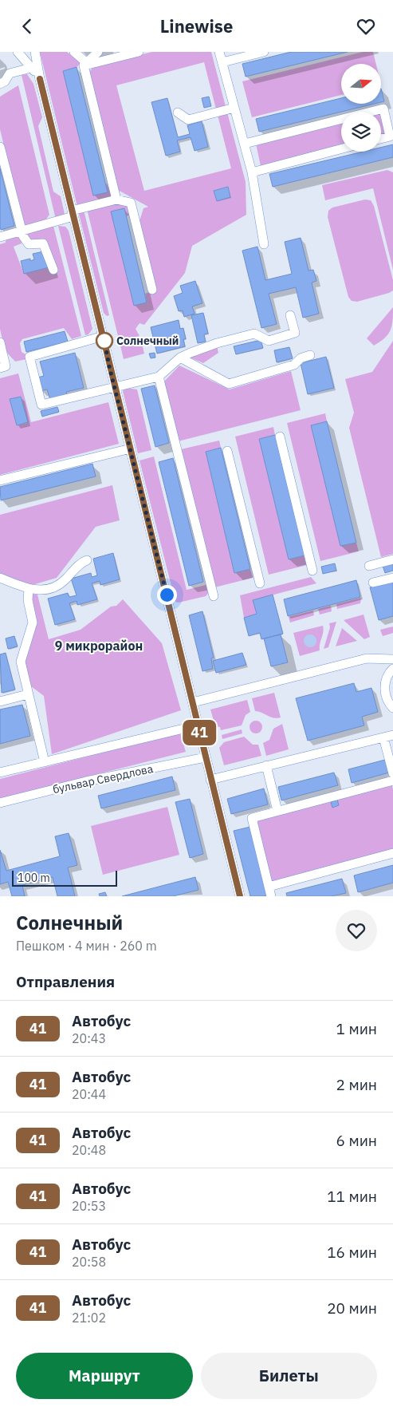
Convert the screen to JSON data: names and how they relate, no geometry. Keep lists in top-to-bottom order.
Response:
{
  "streets": {
    "street": ["бульвар Свердлова"]
  },
  "districts": ["9 микрорайон"],
  "places": ["Солнечный"],
  "lines": ["bus line 41"],
  "scale_bar": "100 m",
  "north": "right",
  "page": {
    "header": "Linewise",
    "on_map": "41",
    "scale": "100 m",
    "heading": [
      ["Солнечный", "Пешком · 4 мин · 260 m"],
      "Отправления"
    ],
    "list": [
      {
        "mark": "41",
        "name": "Автобус",
        "note": "20:43",
        "value": "1 мин"
      },
      {
        "mark": "41",
        "name": "Автобус",
        "note": "20:44",
        "value": "2 мин"
      },
      {
        "mark": "41",
        "name": "Автобус",
        "note": "20:48",
        "value": "6 мин"
      },
      {
        "mark": "41",
        "name": "Автобус",
        "note": "20:53",
        "value": "11 мин"
      },
      {
        "mark": "41",
        "name": "Автобус",
        "note": "20:58",
        "value": "16 мин"
      },
      {
        "mark": "41",
        "name": "Автобус",
        "note": "21:02",
        "value": "20 мин"
      }
    ],
    "buttons": ["Маршрут", "Билеты"]
  }
}
